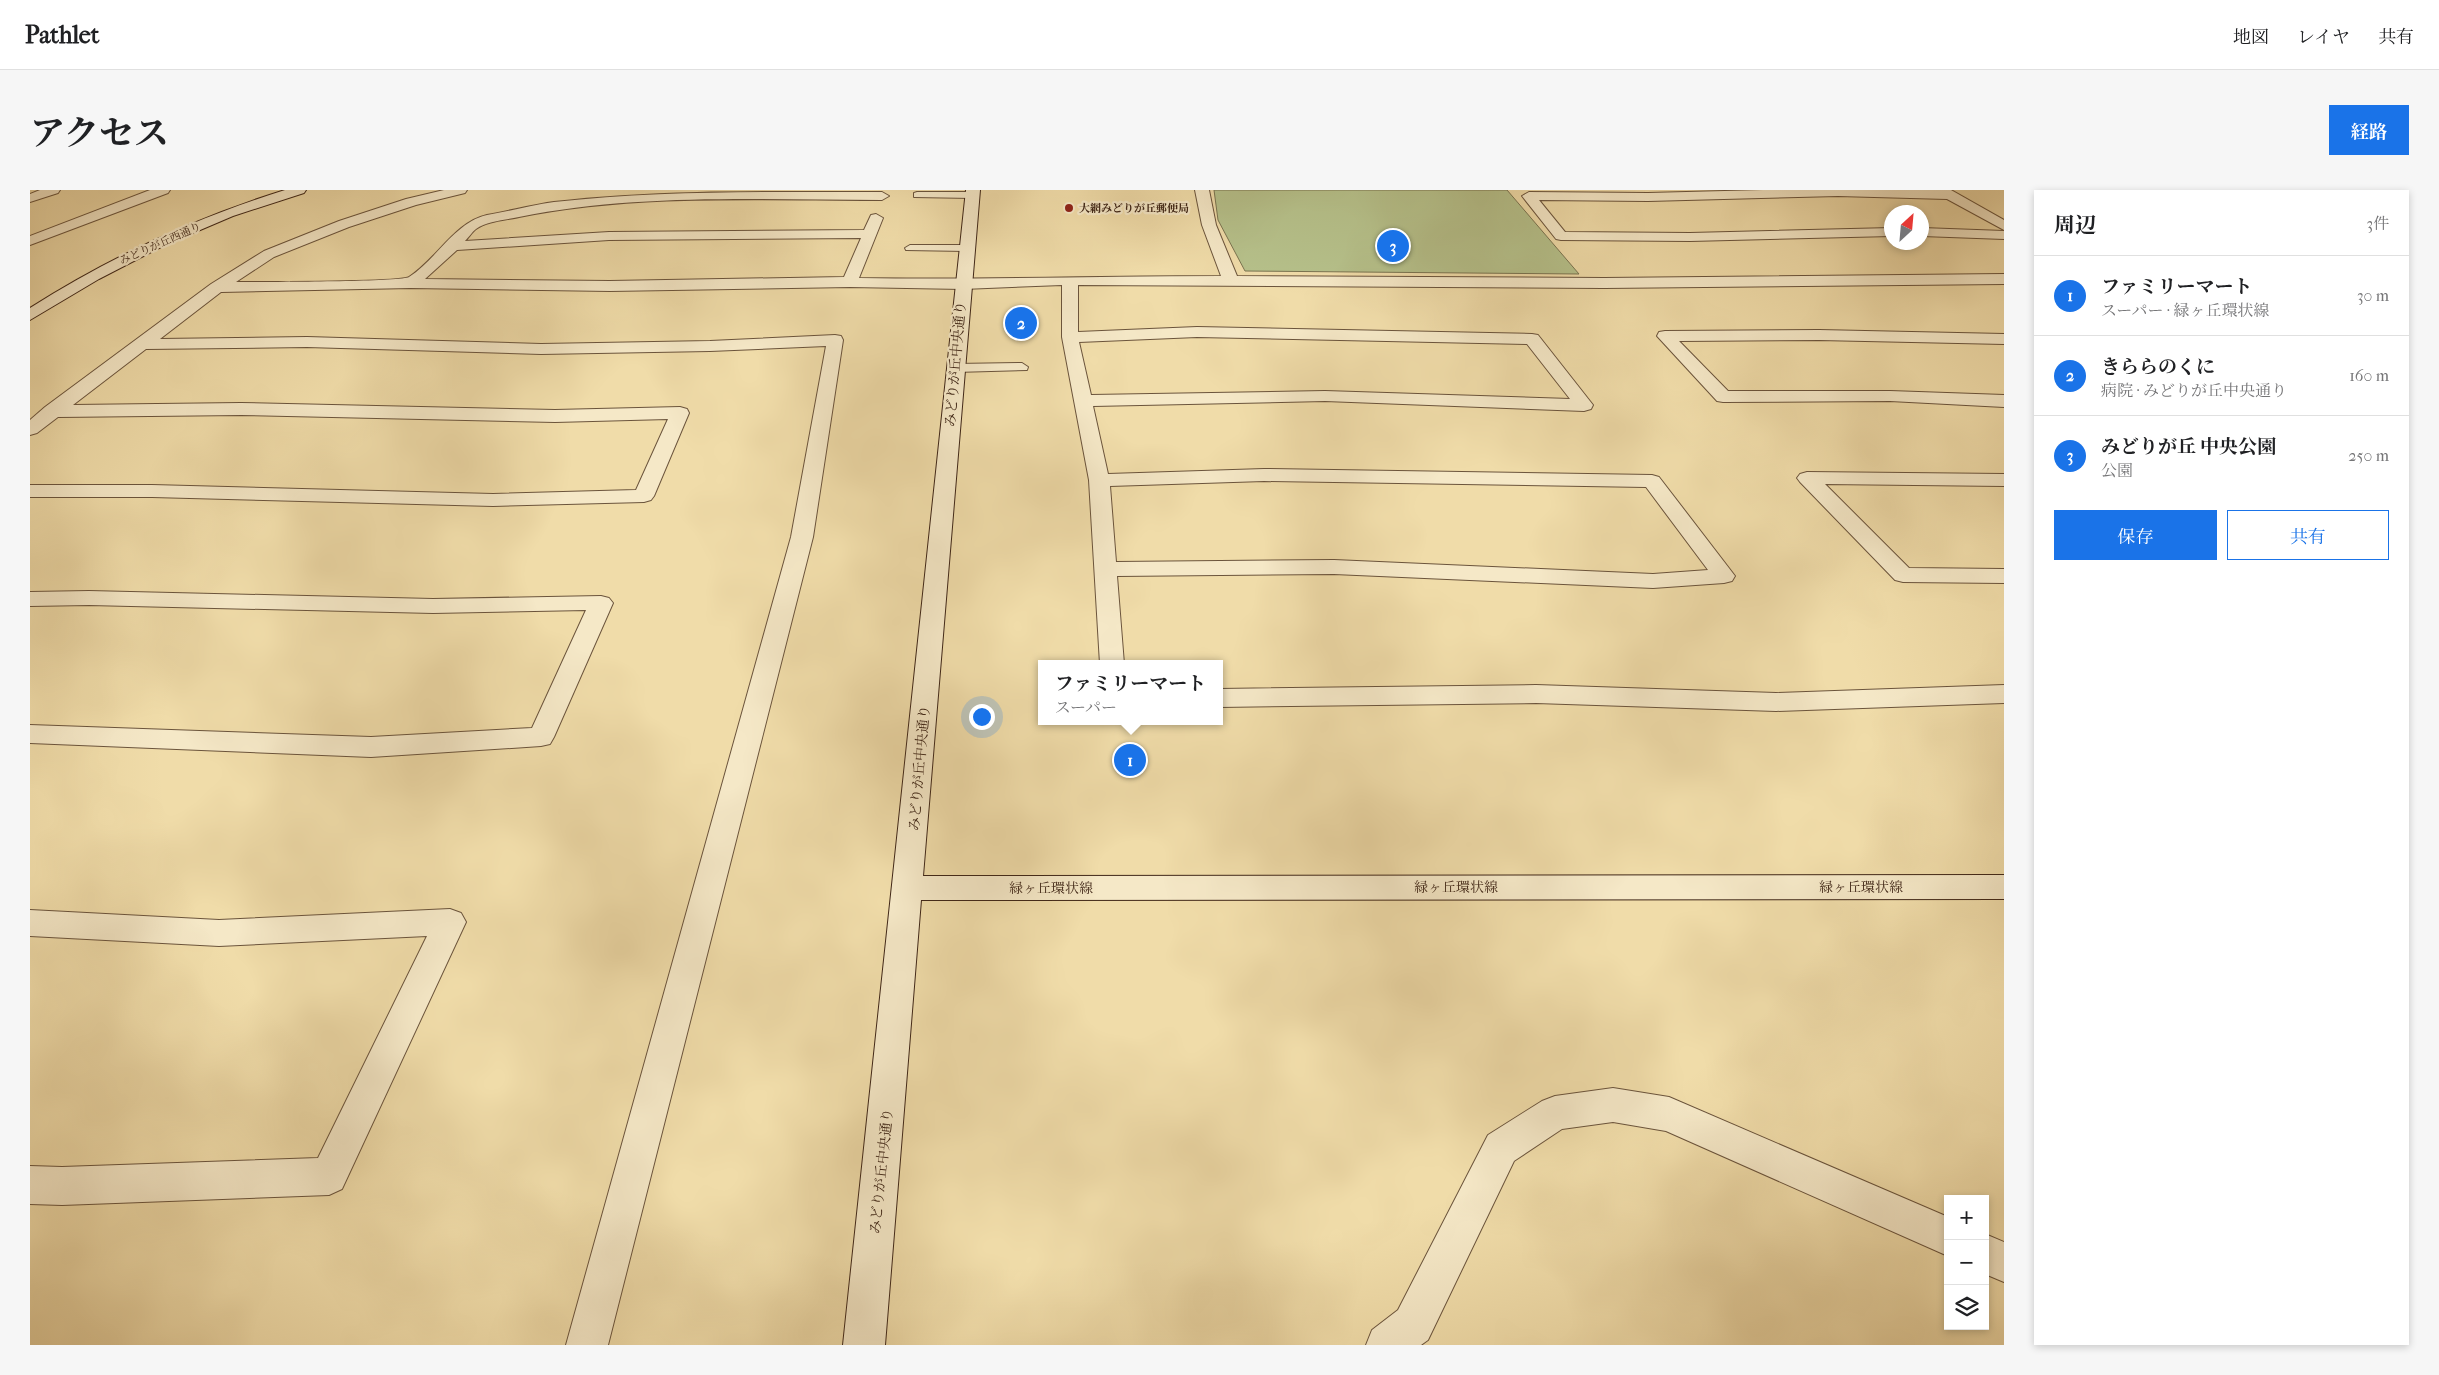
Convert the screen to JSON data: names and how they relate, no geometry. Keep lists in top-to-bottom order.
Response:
{
  "streets": {
    "street": ["みどりが丘西通り", "みどりが丘中央通り", "緑ヶ丘環状線"]
  },
  "crossings": [
    ["みどりが丘中央通り", "緑ヶ丘環状線"]
  ],
  "places": ["大網みどりが丘郵便局"],
  "north": "top right",
  "page": {
    "header": "Pathlet",
    "nav": ["地図", "レイヤ", "共有"],
    "title": "アクセス",
    "buttons": [
      "経路",
      ["保存", "共有"]
    ],
    "heading": ["周辺", "3件"],
    "pins": ["3", "2", "1"],
    "list": [
      {
        "mark": "1",
        "name": "ファミリーマート",
        "note": "スーパー · 緑ヶ丘環状線",
        "value": "30 m"
      },
      {
        "mark": "2",
        "name": "きららのくに",
        "note": "病院 · みどりが丘中央通り",
        "value": "160 m"
      },
      {
        "mark": "3",
        "name": "みどりが丘 中央公園",
        "note": "公園",
        "value": "250 m"
      }
    ],
    "popup": ["ファミリーマート", "スーパー"],
    "map_buttons": ["+", "−"]
  }
}
